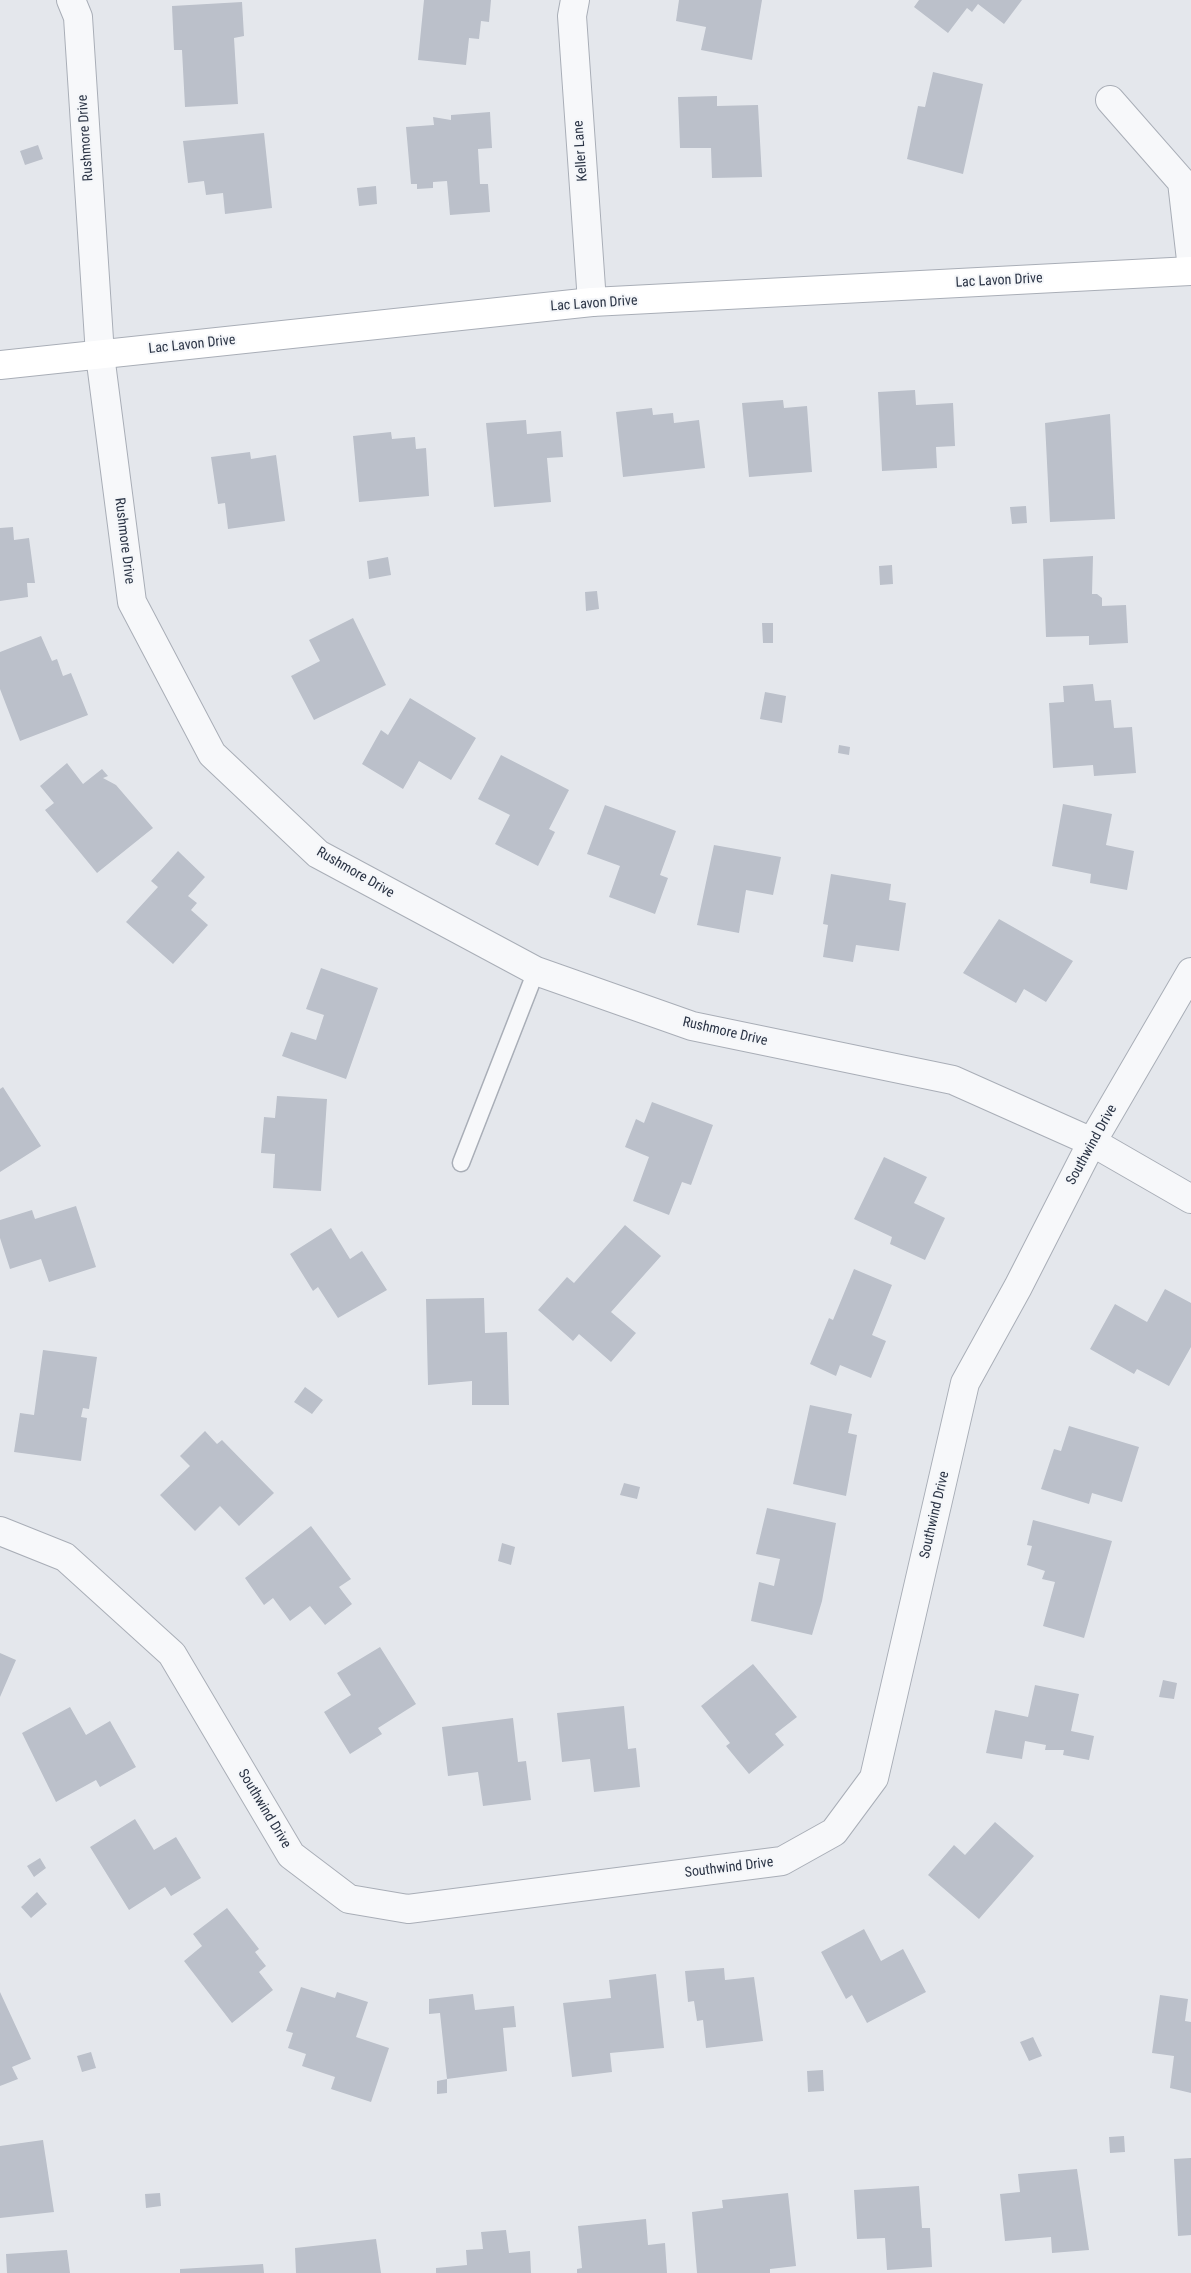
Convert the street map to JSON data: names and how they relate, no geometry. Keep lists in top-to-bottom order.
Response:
{
  "streets": {
    "street": [
      "Rushmore Drive",
      "Keller Lane",
      "Lac Lavon Drive",
      "Southwind Drive"
    ]
  },
  "crossings": [
    ["Rushmore Drive", "Lac Lavon Drive"],
    ["Rushmore Drive", "Southwind Drive"],
    ["Keller Lane", "Lac Lavon Drive"]
  ]
}
